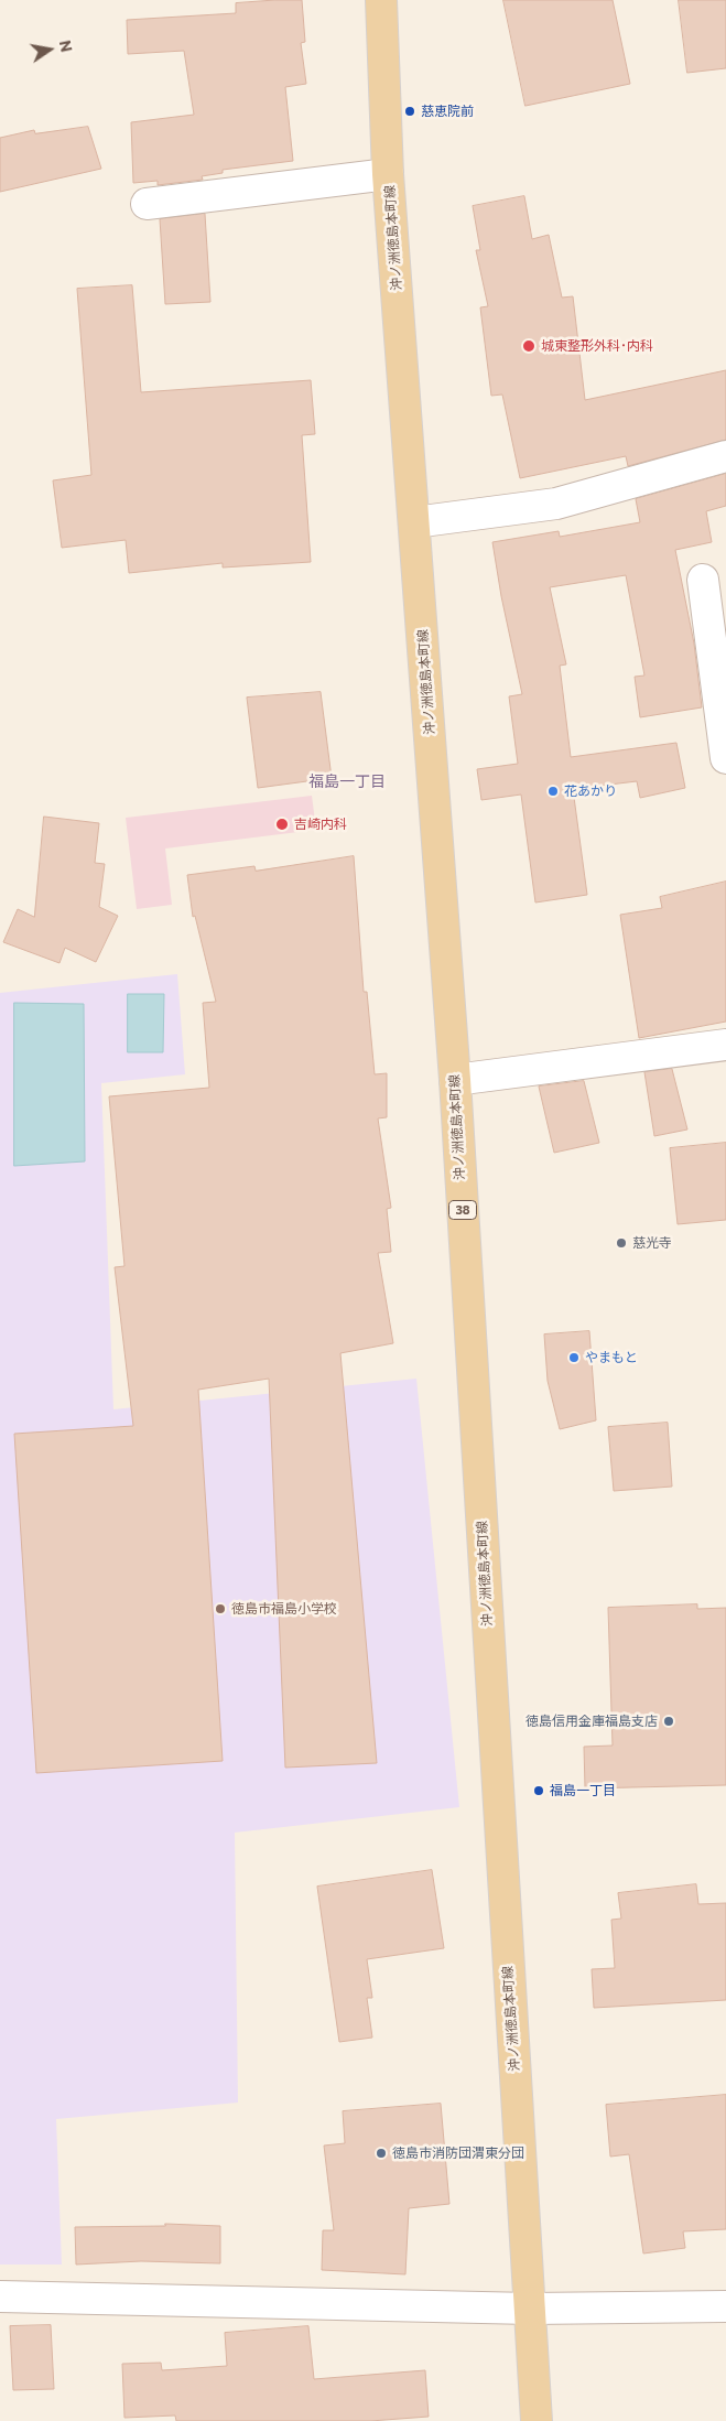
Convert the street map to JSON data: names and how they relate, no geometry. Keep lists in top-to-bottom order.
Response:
{
  "streets": {
    "main road": ["沖ノ洲徳島本町線", "38"]
  },
  "districts": ["福島一丁目"],
  "places": [
    "慈恵院前",
    "城東整形外科･内科",
    "花あかり",
    "吉崎内科",
    "慈光寺",
    "やまもと",
    "徳島市福島小学校",
    "徳島信用金庫福島支店",
    "福島一丁目",
    "徳島市消防団渭東分団"
  ],
  "north": "right"
}
